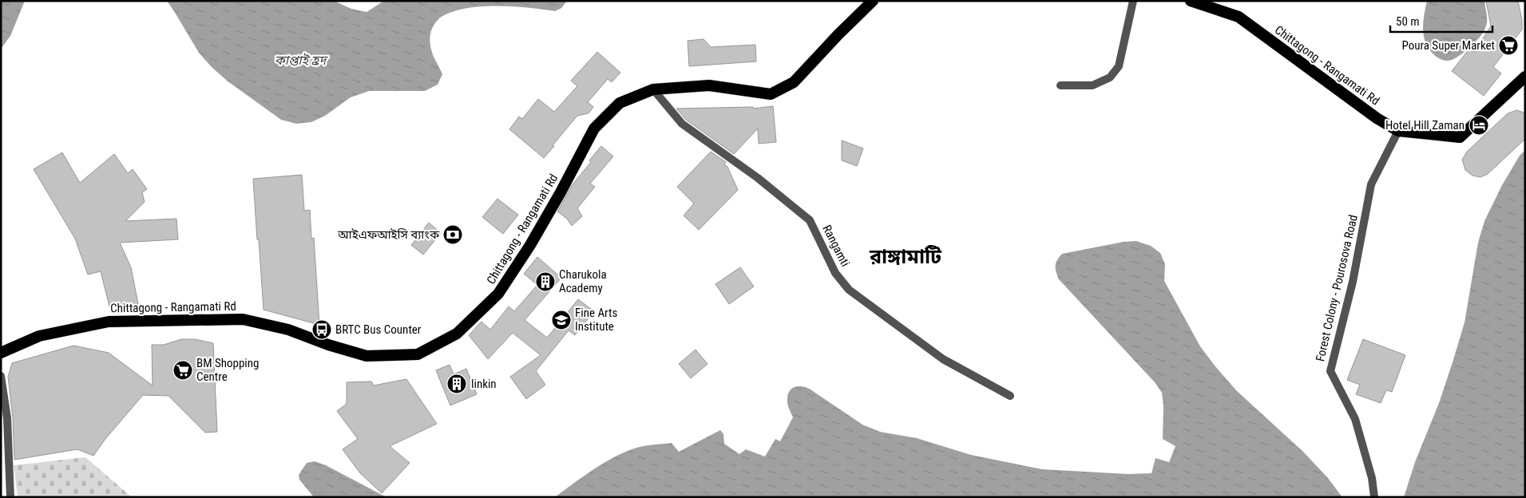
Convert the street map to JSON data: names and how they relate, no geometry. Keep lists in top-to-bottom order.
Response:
{
  "streets": {
    "highway": ["Chittagong - Rangamati Rd"],
    "street": ["Rangamti", "Forest Colony - Pourosova Road"]
  },
  "crossings": [
    ["Chittagong - Rangamati Rd", "Rangamti"],
    ["Chittagong - Rangamati Rd", "Forest Colony - Pourosova Road"]
  ],
  "districts": ["রাঙ্গামাটি"],
  "water": ["কাপ্তাই হ্রদ"],
  "places": {
    "supermarket": ["Poura Super Market", "BM Shopping Centre"],
    "hotel": ["Hotel Hill Zaman"],
    "bank": ["আইএফআইসি ব্যাংক"],
    "building": ["Charukola Academy", "linkin"],
    "school or university": ["Fine Arts Institute"],
    "bus stop": ["BRTC Bus Counter"]
  },
  "scale_bar": "50 m"
}
